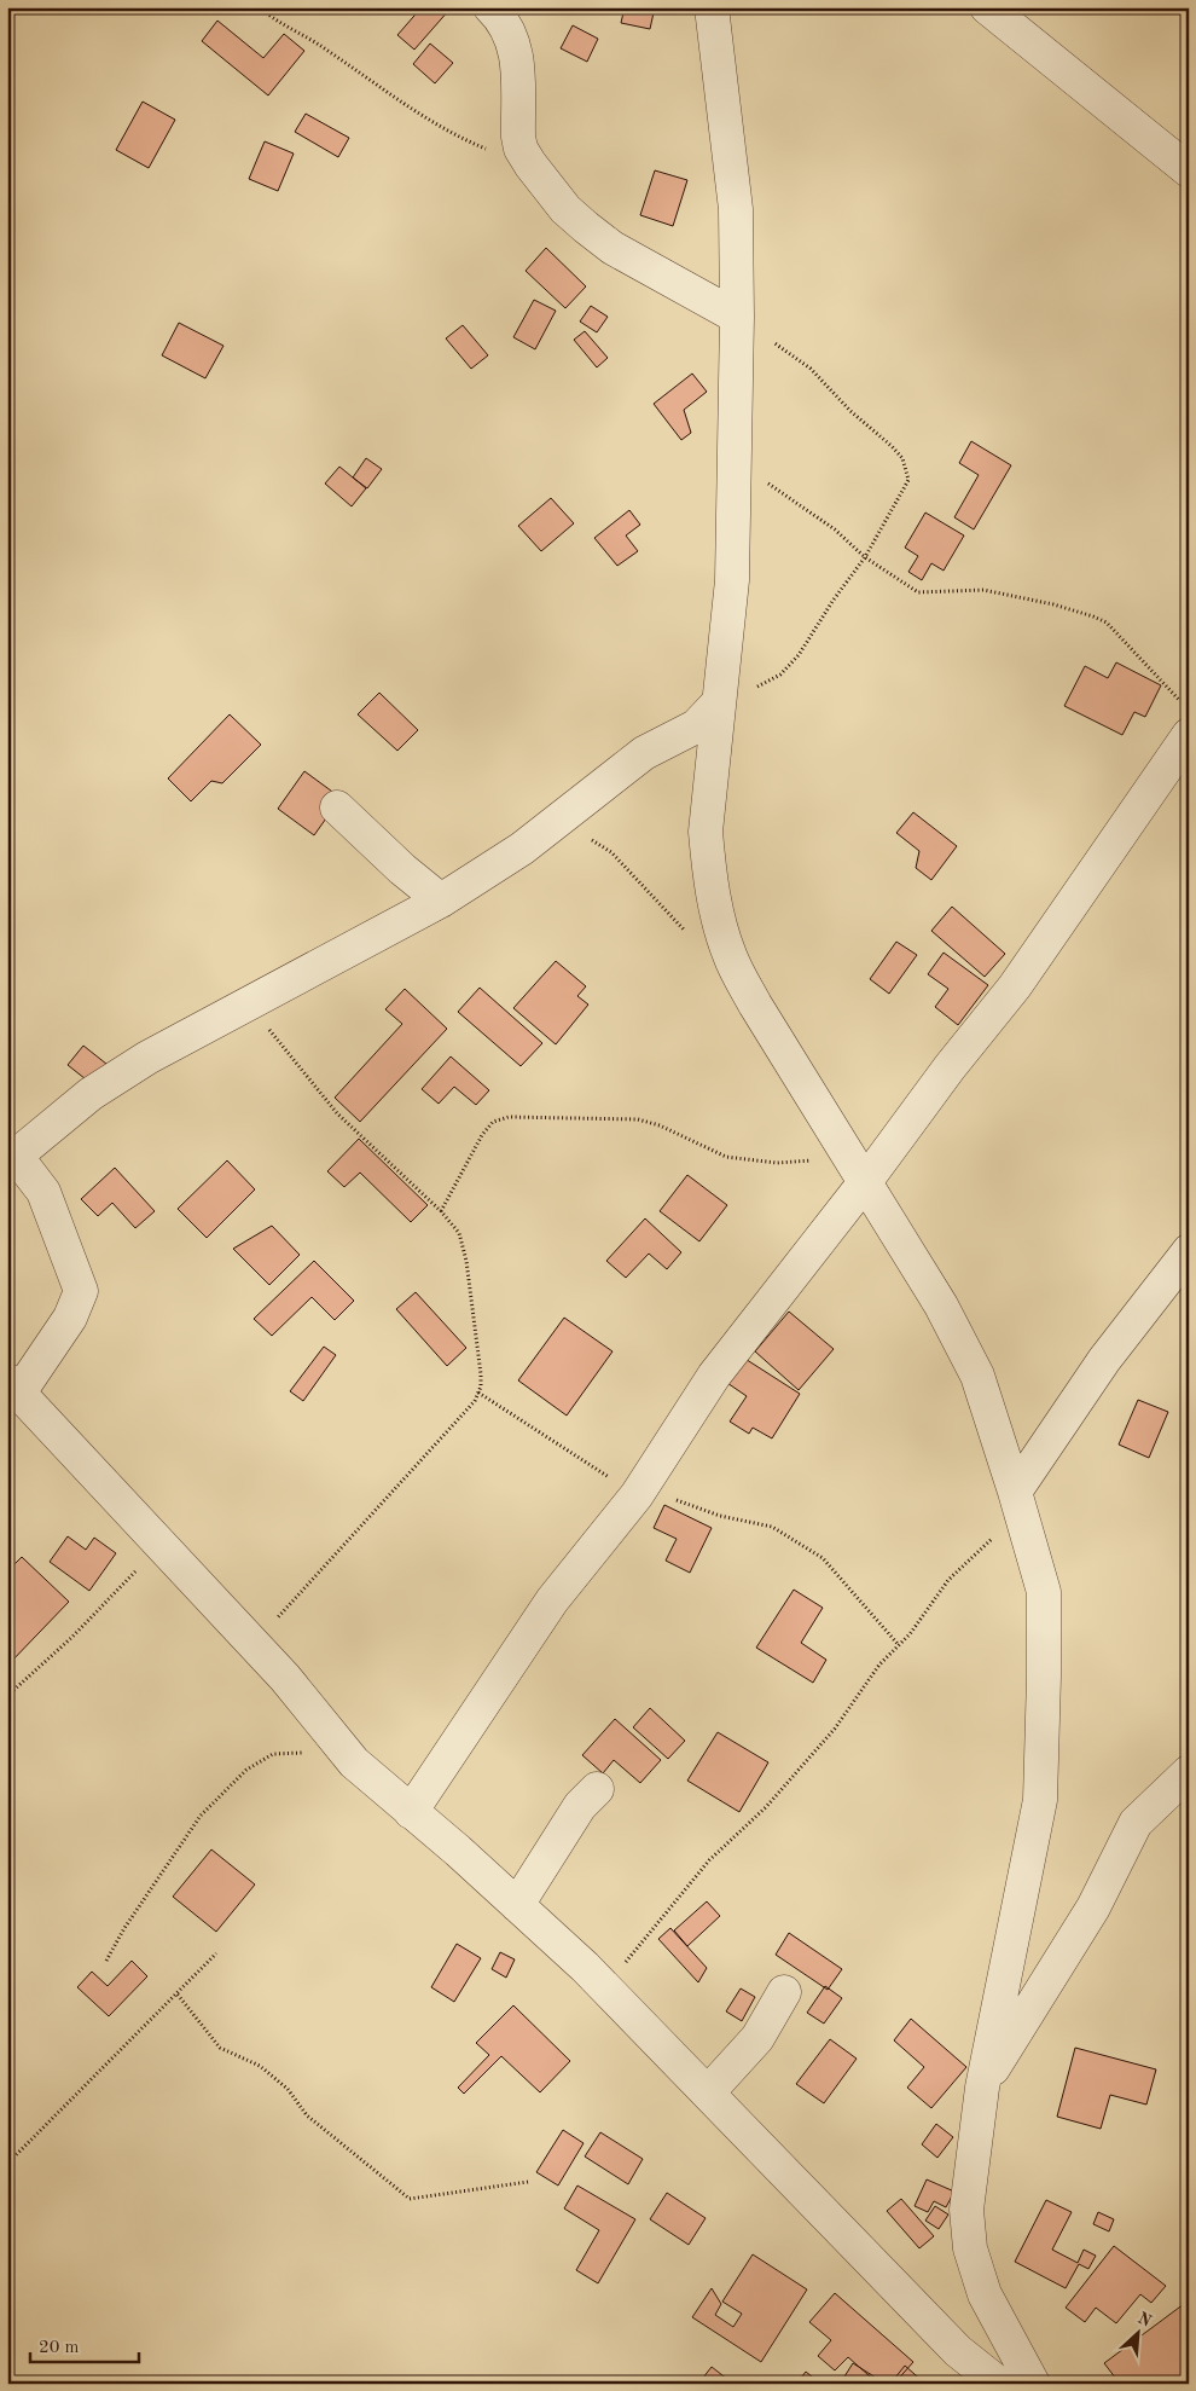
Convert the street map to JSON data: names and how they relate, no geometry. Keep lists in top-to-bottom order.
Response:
{
  "scale_bar": "20 m",
  "north": "top right"
}
